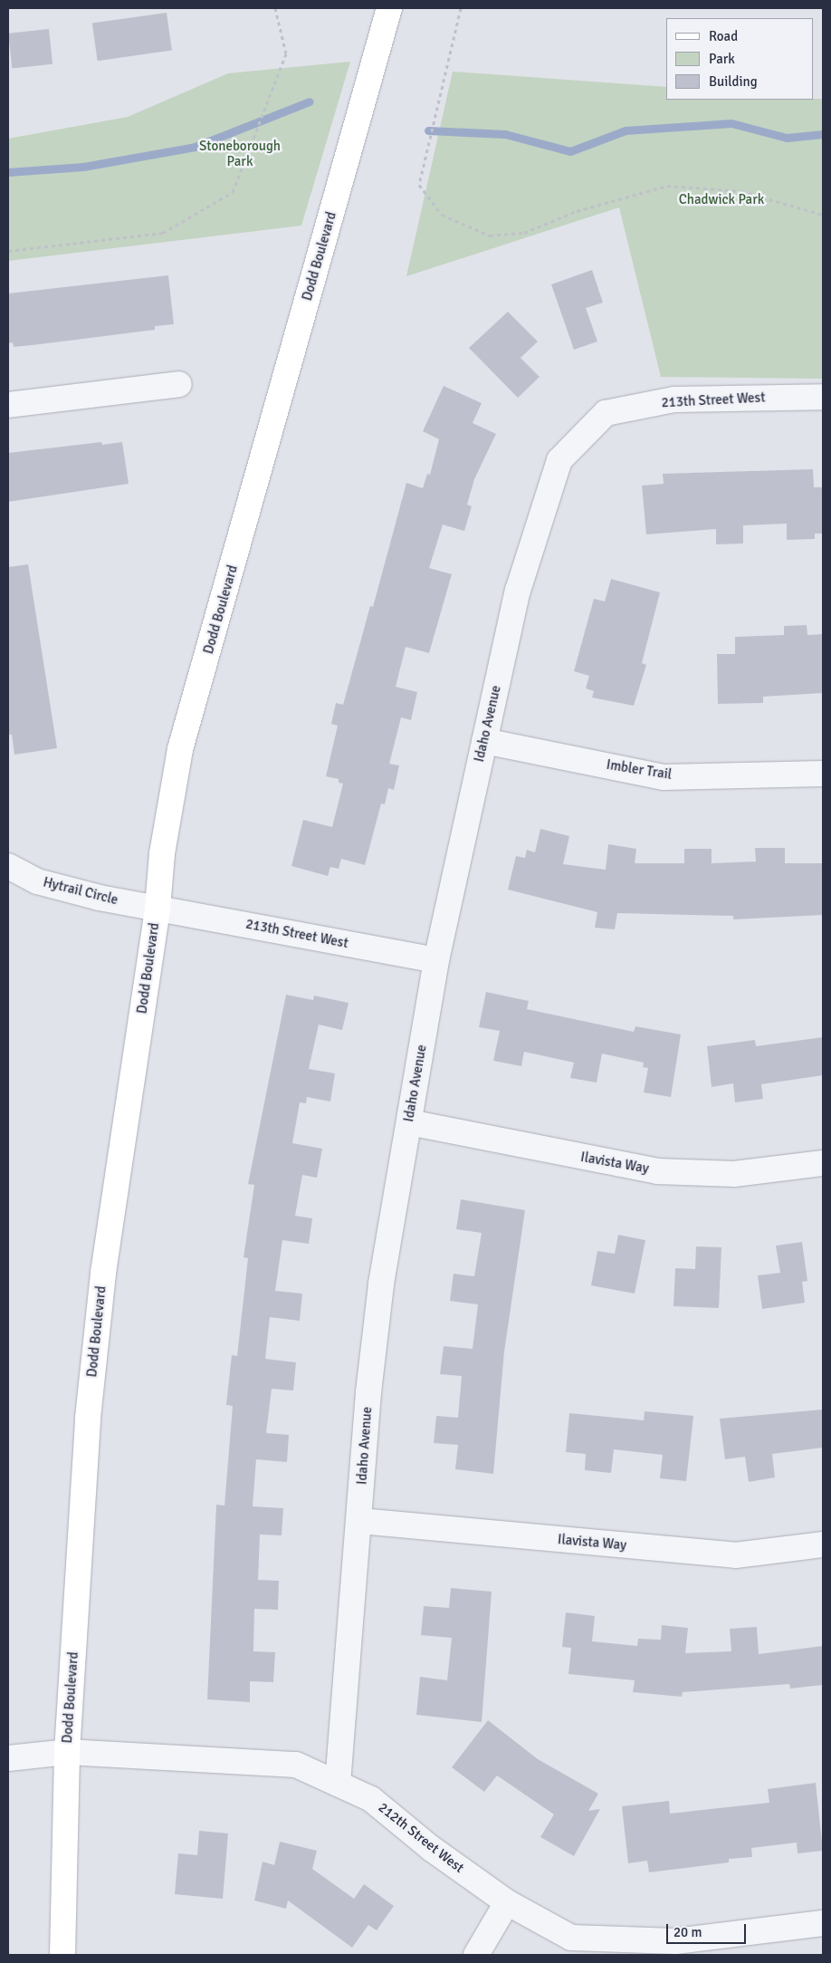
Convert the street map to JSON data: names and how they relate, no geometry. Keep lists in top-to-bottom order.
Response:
{
  "streets": {
    "main road": ["Dodd Boulevard"],
    "street": [
      "213th Street West",
      "Idaho Avenue",
      "Imbler Trail",
      "Hytrail Circle",
      "Ilavista Way",
      "212th Street West"
    ]
  },
  "crossings": [
    ["Dodd Boulevard", "213th Street West"],
    ["Dodd Boulevard", "Hytrail Circle"],
    ["Dodd Boulevard", "212th Street West"],
    ["213th Street West", "Idaho Avenue"],
    ["213th Street West", "Hytrail Circle"],
    ["Idaho Avenue", "Imbler Trail"],
    ["Idaho Avenue", "Ilavista Way"],
    ["Idaho Avenue", "212th Street West"]
  ],
  "parks": ["Stoneborough Park", "Chadwick Park"],
  "legend": ["Road", "Park", "Building"],
  "scale_bar": "20 m"
}
